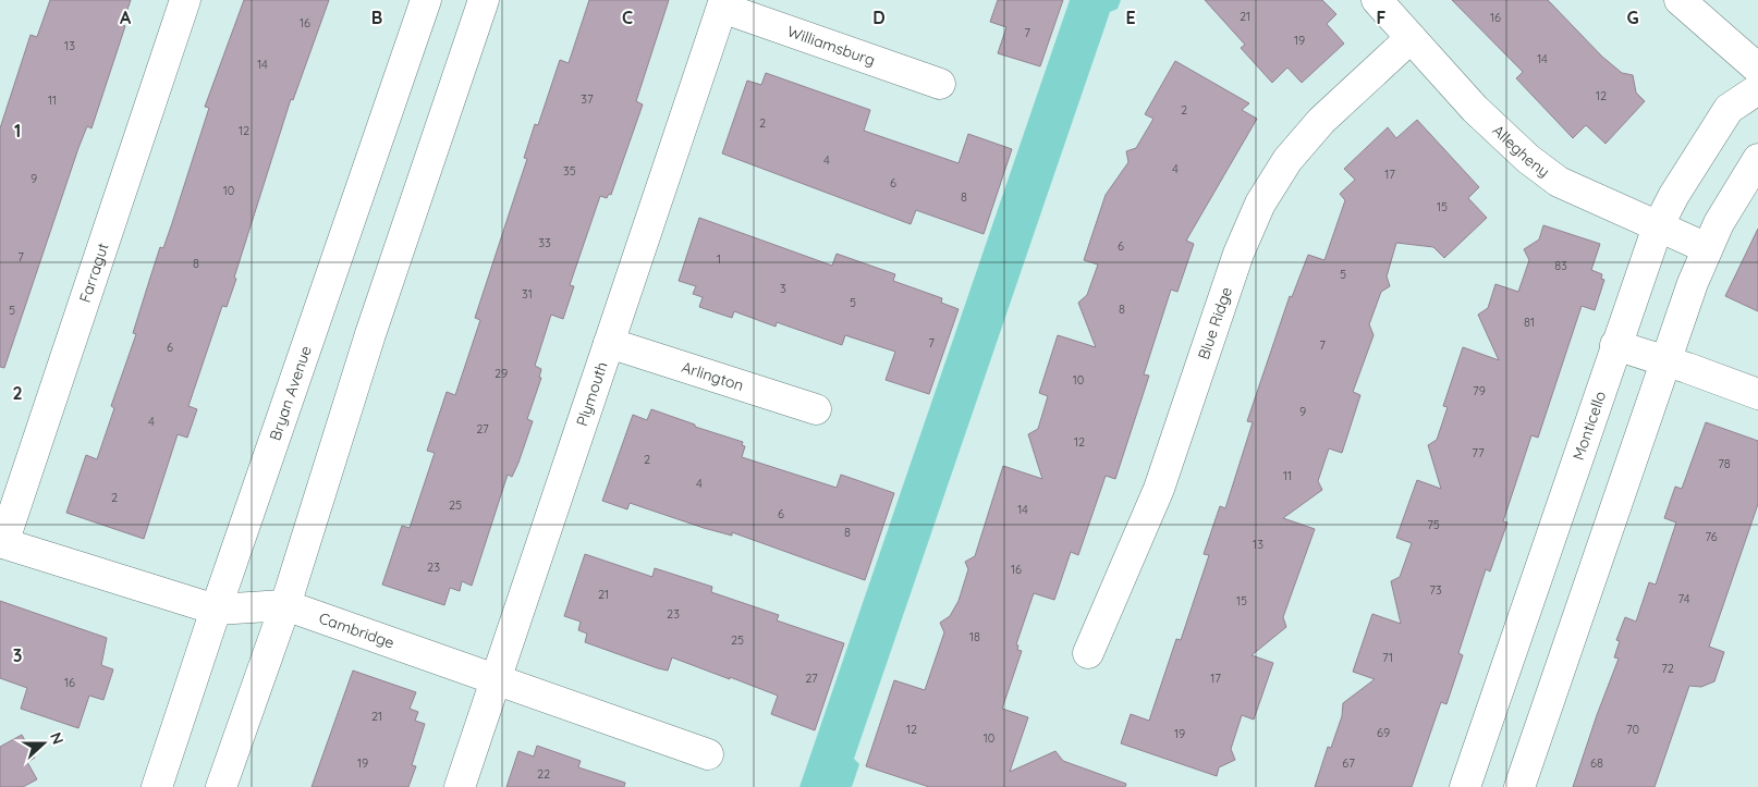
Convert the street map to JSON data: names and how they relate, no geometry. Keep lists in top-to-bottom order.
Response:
{
  "streets": {
    "street": [
      "Williamsburg",
      "Allegheny",
      "Farragut",
      "Blue Ridge",
      "Arlington",
      "Bryan Avenue",
      "Plymouth",
      "Monticello",
      "Cambridge"
    ]
  },
  "crossings": [
    ["Williamsburg", "Plymouth"],
    ["Allegheny", "Blue Ridge"],
    ["Allegheny", "Monticello"],
    ["Farragut", "Cambridge"],
    ["Arlington", "Plymouth"],
    ["Bryan Avenue", "Cambridge"],
    ["Plymouth", "Cambridge"]
  ],
  "house_numbers": [
    "21",
    "16",
    "16",
    "7",
    "19",
    "13",
    "14",
    "14",
    "12",
    "37",
    "11",
    "2",
    "2",
    "12",
    "4",
    "4",
    "35",
    "17",
    "9",
    "6",
    "10",
    "8",
    "15",
    "33",
    "6",
    "7",
    "1",
    "8",
    "83",
    "5",
    "3",
    "31",
    "5",
    "8",
    "5",
    "81",
    "7",
    "7",
    "6",
    "29",
    "10",
    "79",
    "9",
    "4",
    "27",
    "12",
    "77",
    "2",
    "78",
    "11",
    "4",
    "2",
    "25",
    "14",
    "6",
    "75",
    "8",
    "76",
    "13",
    "23",
    "16",
    "73",
    "21",
    "74",
    "15",
    "23",
    "18",
    "25",
    "71",
    "72",
    "27",
    "17",
    "16",
    "21",
    "12",
    "70",
    "69",
    "19",
    "10",
    "19",
    "67",
    "68",
    "22"
  ],
  "north": "right",
  "grid": {
    "columns": [
      "A",
      "B",
      "C",
      "D",
      "E",
      "F",
      "G"
    ],
    "rows": ["1", "2", "3"]
  }
}
